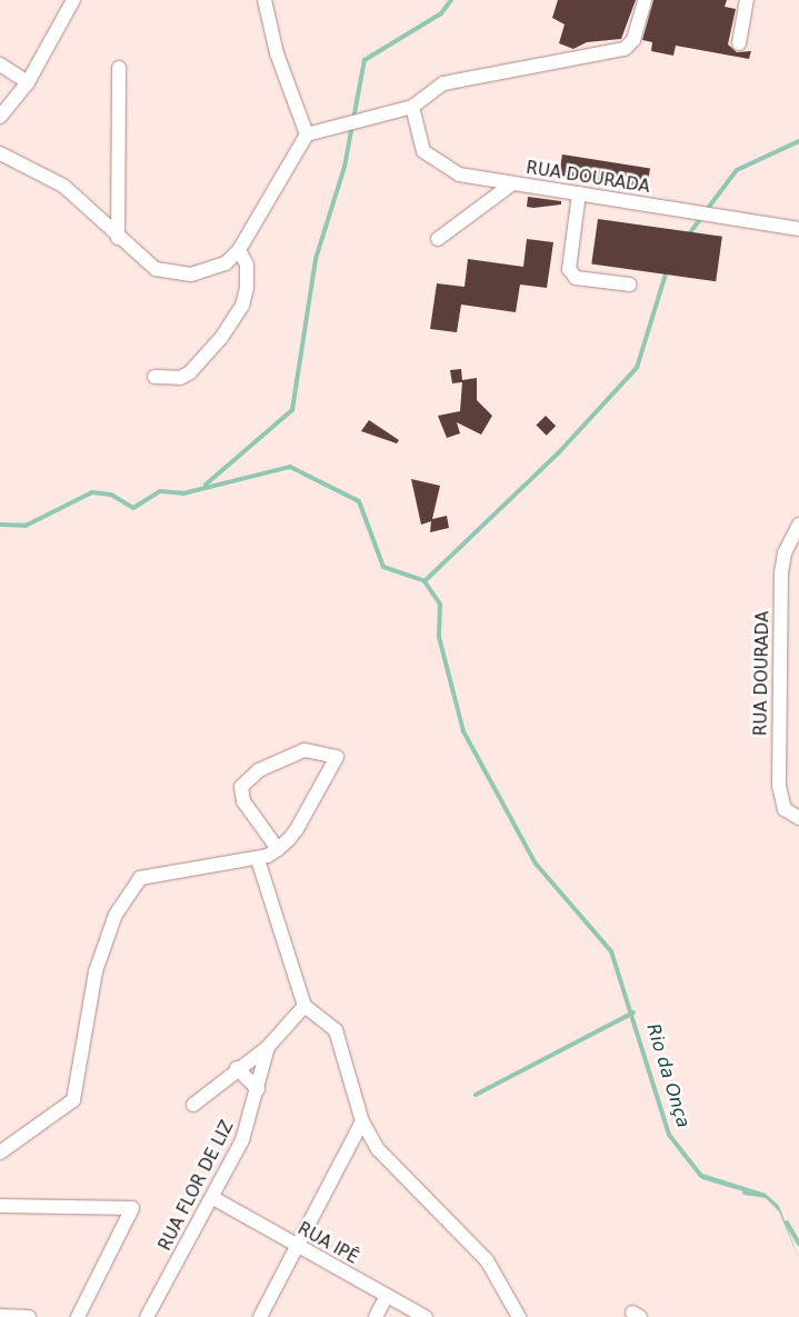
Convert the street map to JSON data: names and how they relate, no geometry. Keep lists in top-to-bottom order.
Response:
{
  "streets": {
    "street": ["RUA DOURADA", "RUA FLOR DE LIZ", "RUA IPÊ"]
  },
  "crossings": [
    ["RUA FLOR DE LIZ", "RUA IPÊ"]
  ],
  "water": ["Rio da Onça"]
}
